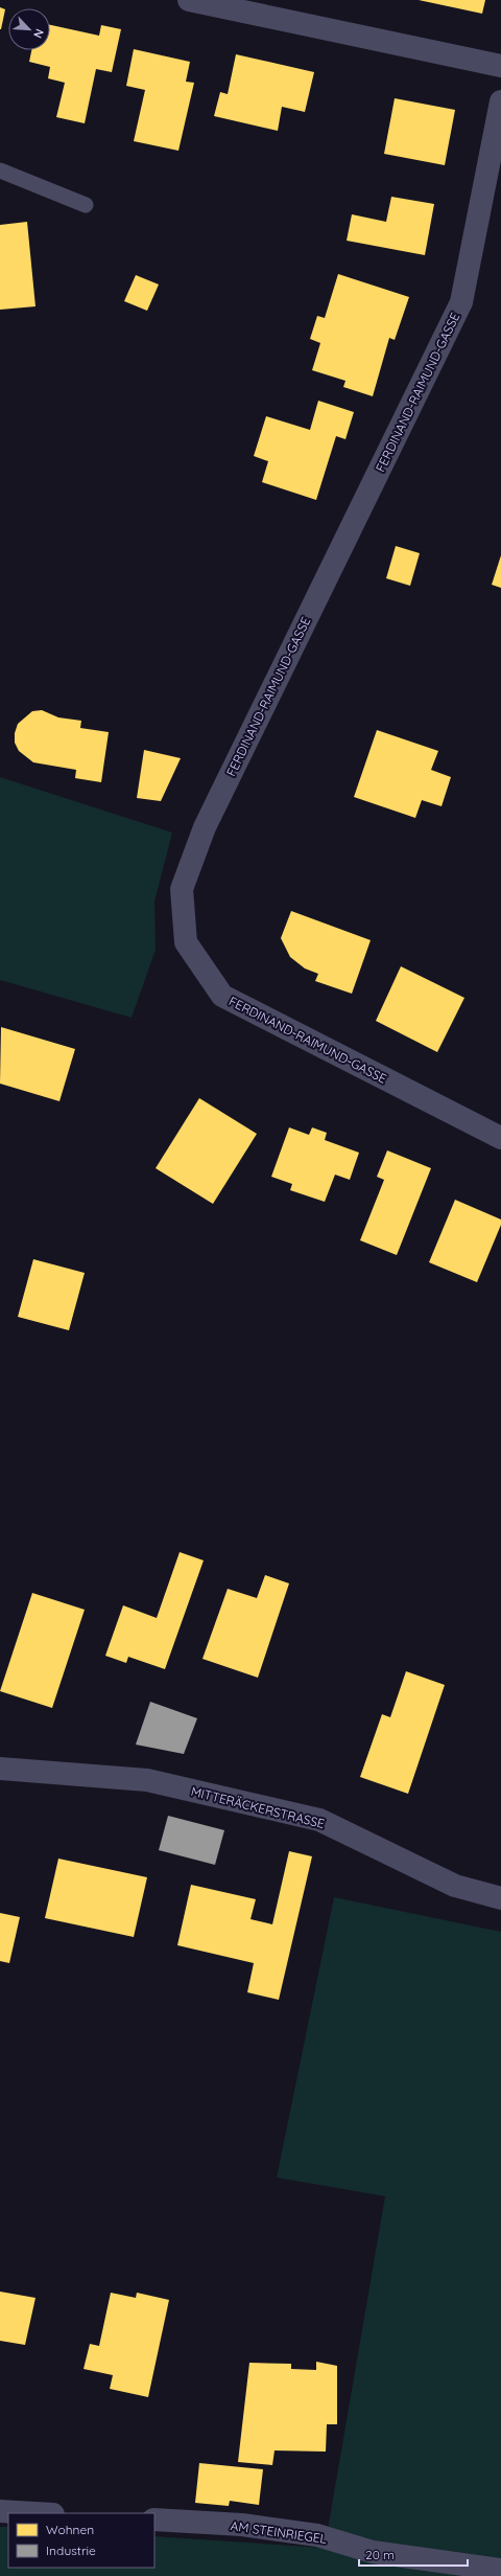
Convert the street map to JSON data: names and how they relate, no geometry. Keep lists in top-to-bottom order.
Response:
{
  "streets": {
    "street": ["FERDINAND-RAIMUND-GASSE", "MITTERÄCKERSTRASSE", "AM STEINRIEGEL"]
  },
  "legend": ["Wohnen", "Industrie"],
  "scale_bar": "20 m",
  "north": "bottom right"
}
